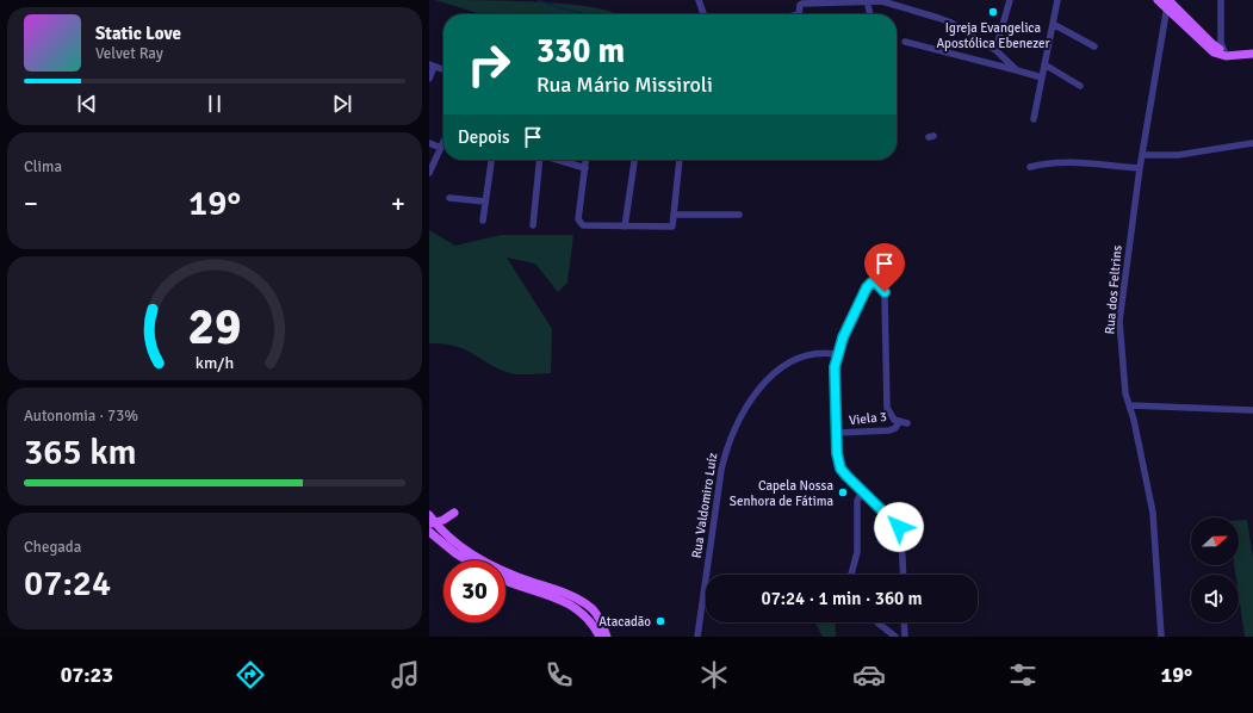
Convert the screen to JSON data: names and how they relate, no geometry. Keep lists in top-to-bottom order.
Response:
{
  "streets": {
    "street": ["Rua dos Feltrins", "Viela 3", "Rua Valdomiro Luíz"]
  },
  "places": ["Igreja Evangelica Apostólica Ebenezer", "Capela Nossa Senhora de Fátima", "Atacadão"],
  "north": "right",
  "page": {
    "song": ["Static Love", "Velvet Ray"],
    "turn": ["330 m", "Rua Mário Missiroli"],
    "then": "Depois",
    "tile": [
      "Clima",
      ["Autonomia · 73%", "365 km"],
      ["Chegada", "07:24"]
    ],
    "heat": ["−", "19°", "+"],
    "limit": "30",
    "trip": "07:24 · 1 min · 360 m",
    "tabs": ["07:23", "19°"],
    "gauge": ["29", "km/h"]
  }
}
